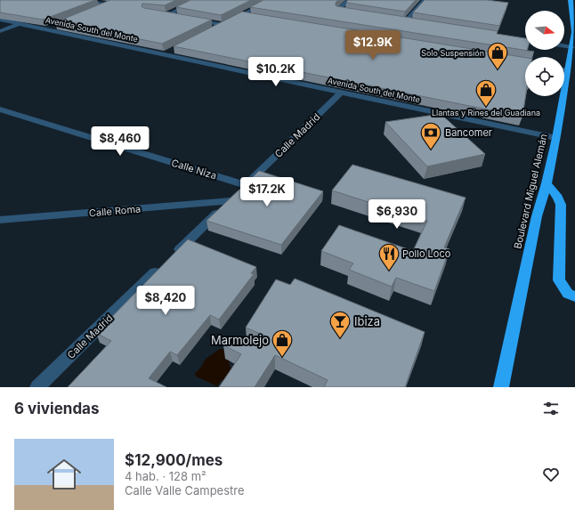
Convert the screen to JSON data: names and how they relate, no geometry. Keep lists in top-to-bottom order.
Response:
{
  "streets": {
    "highway": ["Boulevard Miguel Alemán"],
    "street": [
      "Avenida South del Monte",
      "Calle Madrid",
      "Calle Niza",
      "Calle Roma"
    ]
  },
  "crossings": [
    ["Avenida South del Monte", "Calle Madrid"],
    ["Avenida South del Monte", "Boulevard Miguel Alemán"],
    ["Calle Madrid", "Calle Niza"],
    ["Calle Madrid", "Calle Roma"]
  ],
  "places": {
    "shop": ["Solo Suspensión", "Llantas y Rines del Guadiana", "Marmolejo"],
    "bank": ["Bancomer"],
    "restaurant": ["Pollo Loco"],
    "bar": ["Ibiza"]
  },
  "north": "right",
  "page": {
    "price": [
      "$12.9K",
      "$10.2K",
      "$8,460",
      "$17.2K",
      "$6,930",
      "$8,420"
    ],
    "heading": "6 viviendas",
    "list": [
      {
        "name": "$12,900/mes",
        "note": "4 hab. · 128 m² · Calle Valle Campestre"
      }
    ]
  }
}
